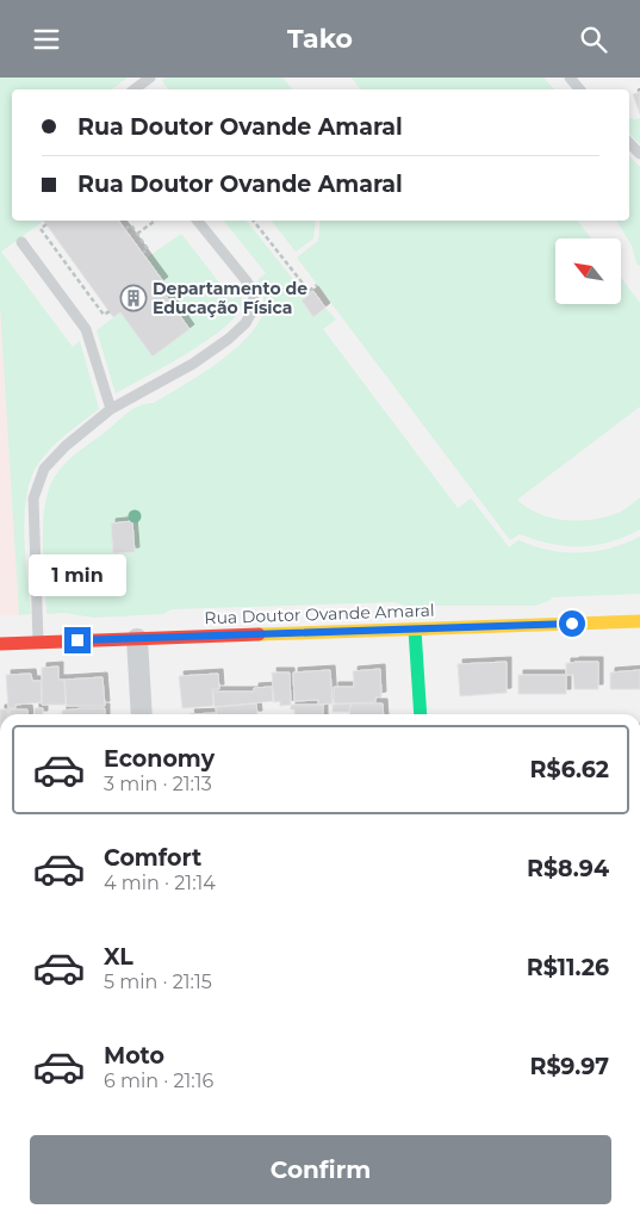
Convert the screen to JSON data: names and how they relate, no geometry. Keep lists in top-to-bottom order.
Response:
{
  "streets": {
    "main road": ["Rua Doutor Ovande Amaral"]
  },
  "places": {
    "building": ["Departamento de Educação Física"]
  },
  "north": "top left",
  "page": {
    "header": "Tako",
    "banner": ["Rua Doutor Ovande Amaral", "Rua Doutor Ovande Amaral"],
    "bubble": "1 min",
    "list": [
      {
        "name": "Economy",
        "note": "3 min · 21:13",
        "value": "R$6.62"
      },
      {
        "name": "Comfort",
        "note": "4 min · 21:14",
        "value": "R$8.94"
      },
      {
        "name": "XL",
        "note": "5 min · 21:15",
        "value": "R$11.26"
      },
      {
        "name": "Moto",
        "note": "6 min · 21:16",
        "value": "R$9.97"
      }
    ],
    "buttons": "Confirm"
  }
}
